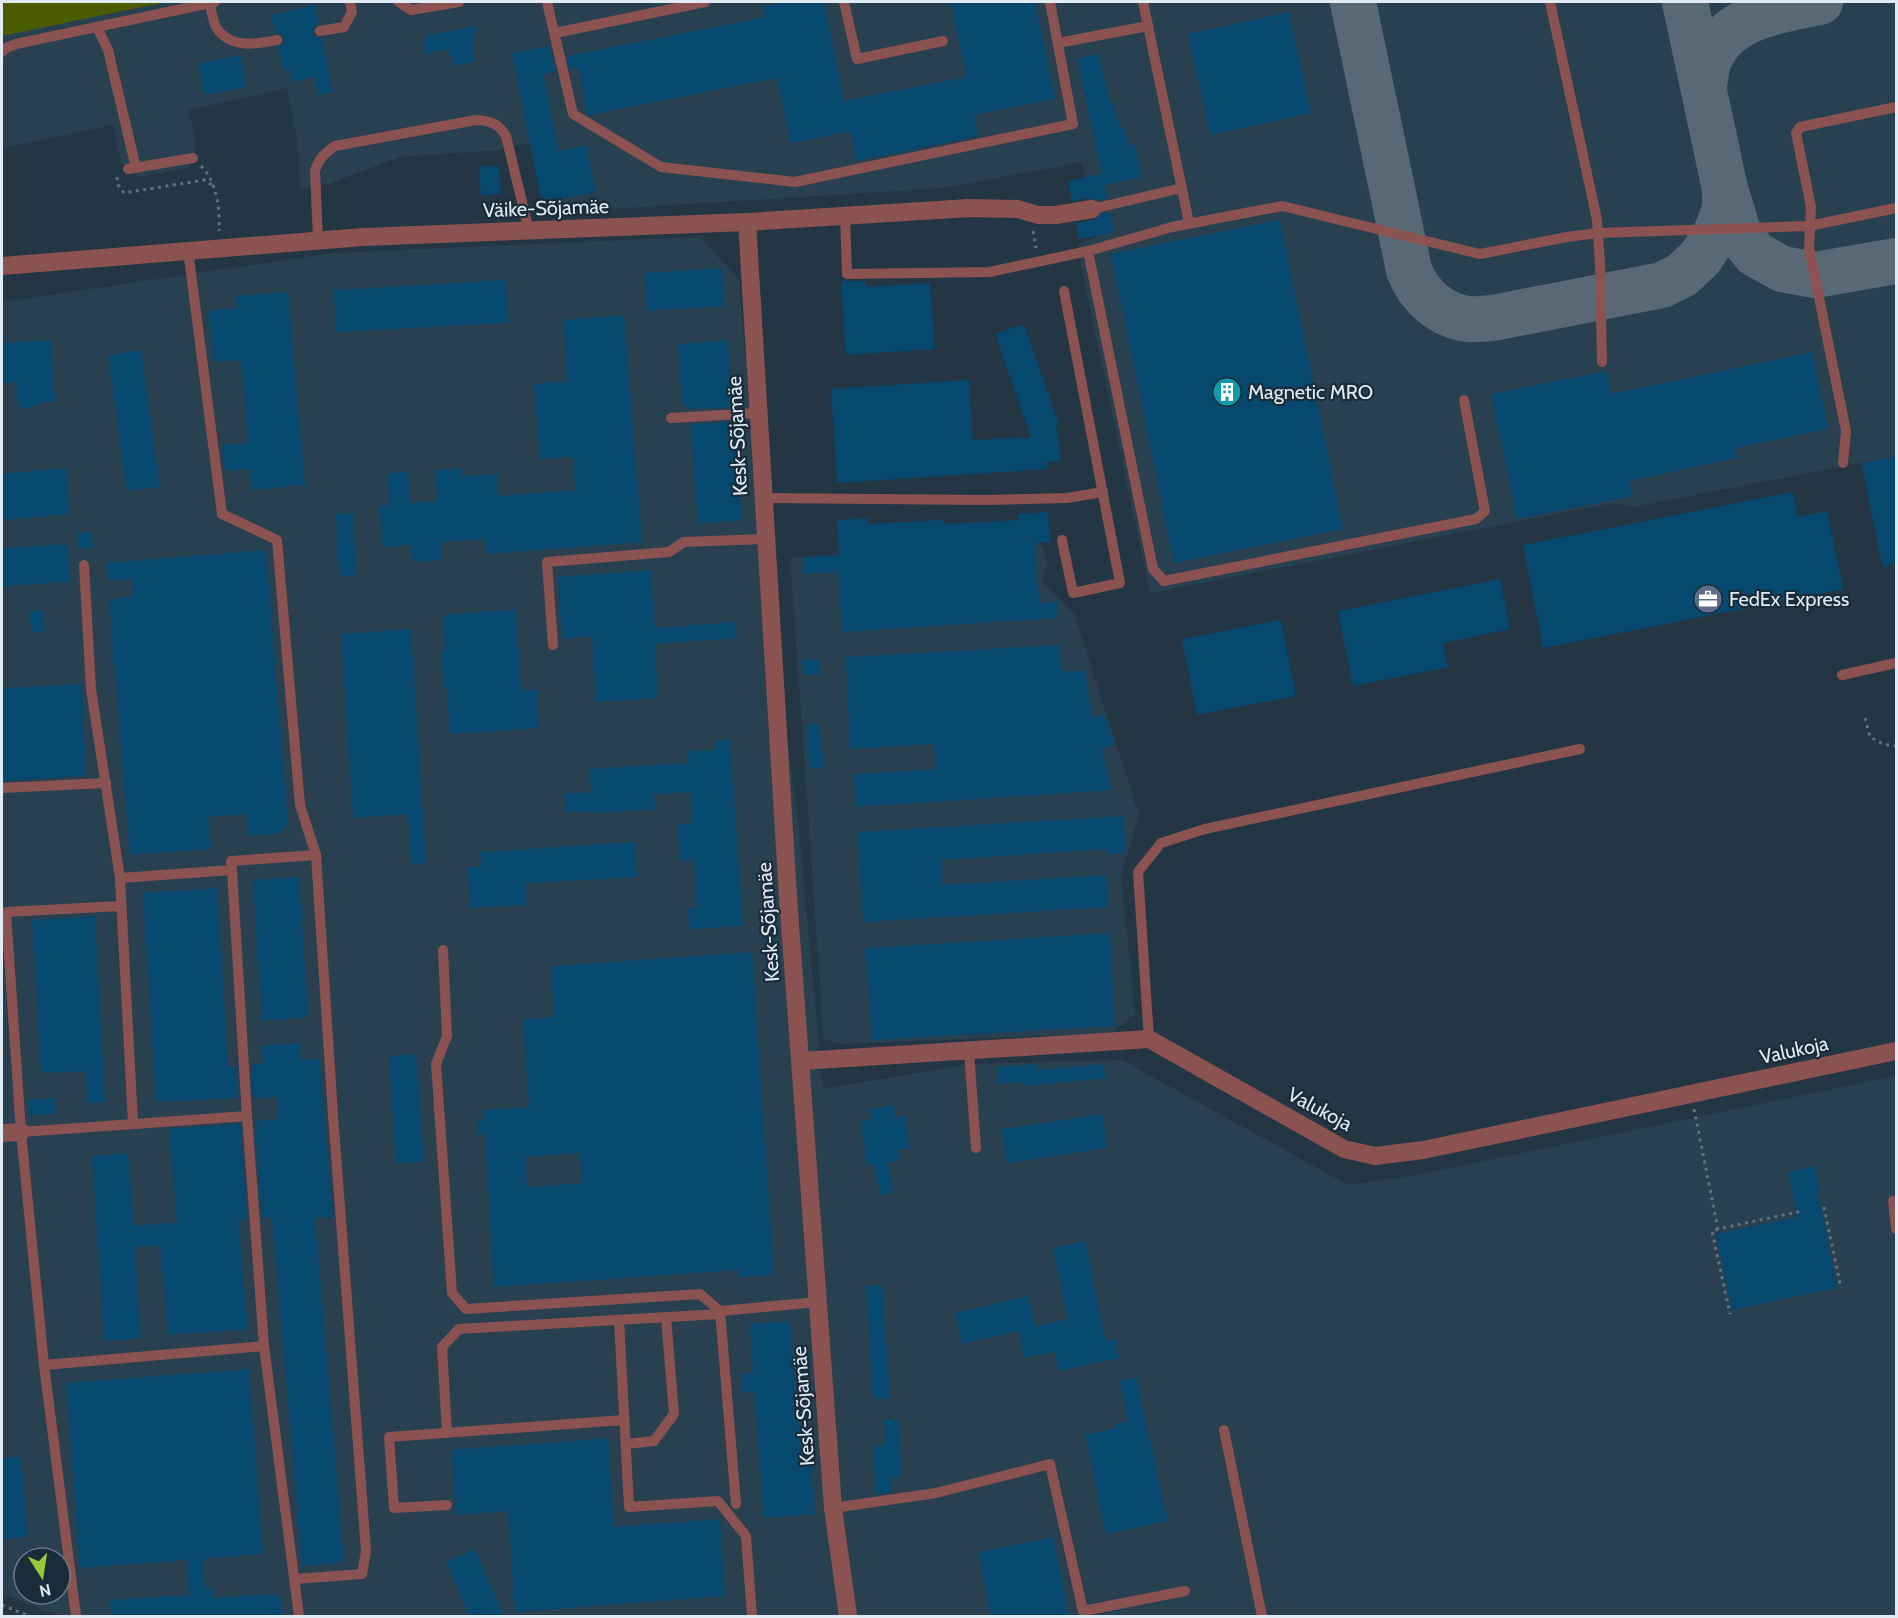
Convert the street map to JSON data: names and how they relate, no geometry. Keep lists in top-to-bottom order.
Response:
{
  "streets": {
    "street": ["Väike-Sõjamäe", "Kesk-Sõjamäe", "Valukoja"]
  },
  "crossings": [
    ["Väike-Sõjamäe", "Kesk-Sõjamäe"]
  ],
  "places": {
    "building": ["Magnetic MRO"],
    "office": ["FedEx Express"]
  },
  "north": "bottom"
}
